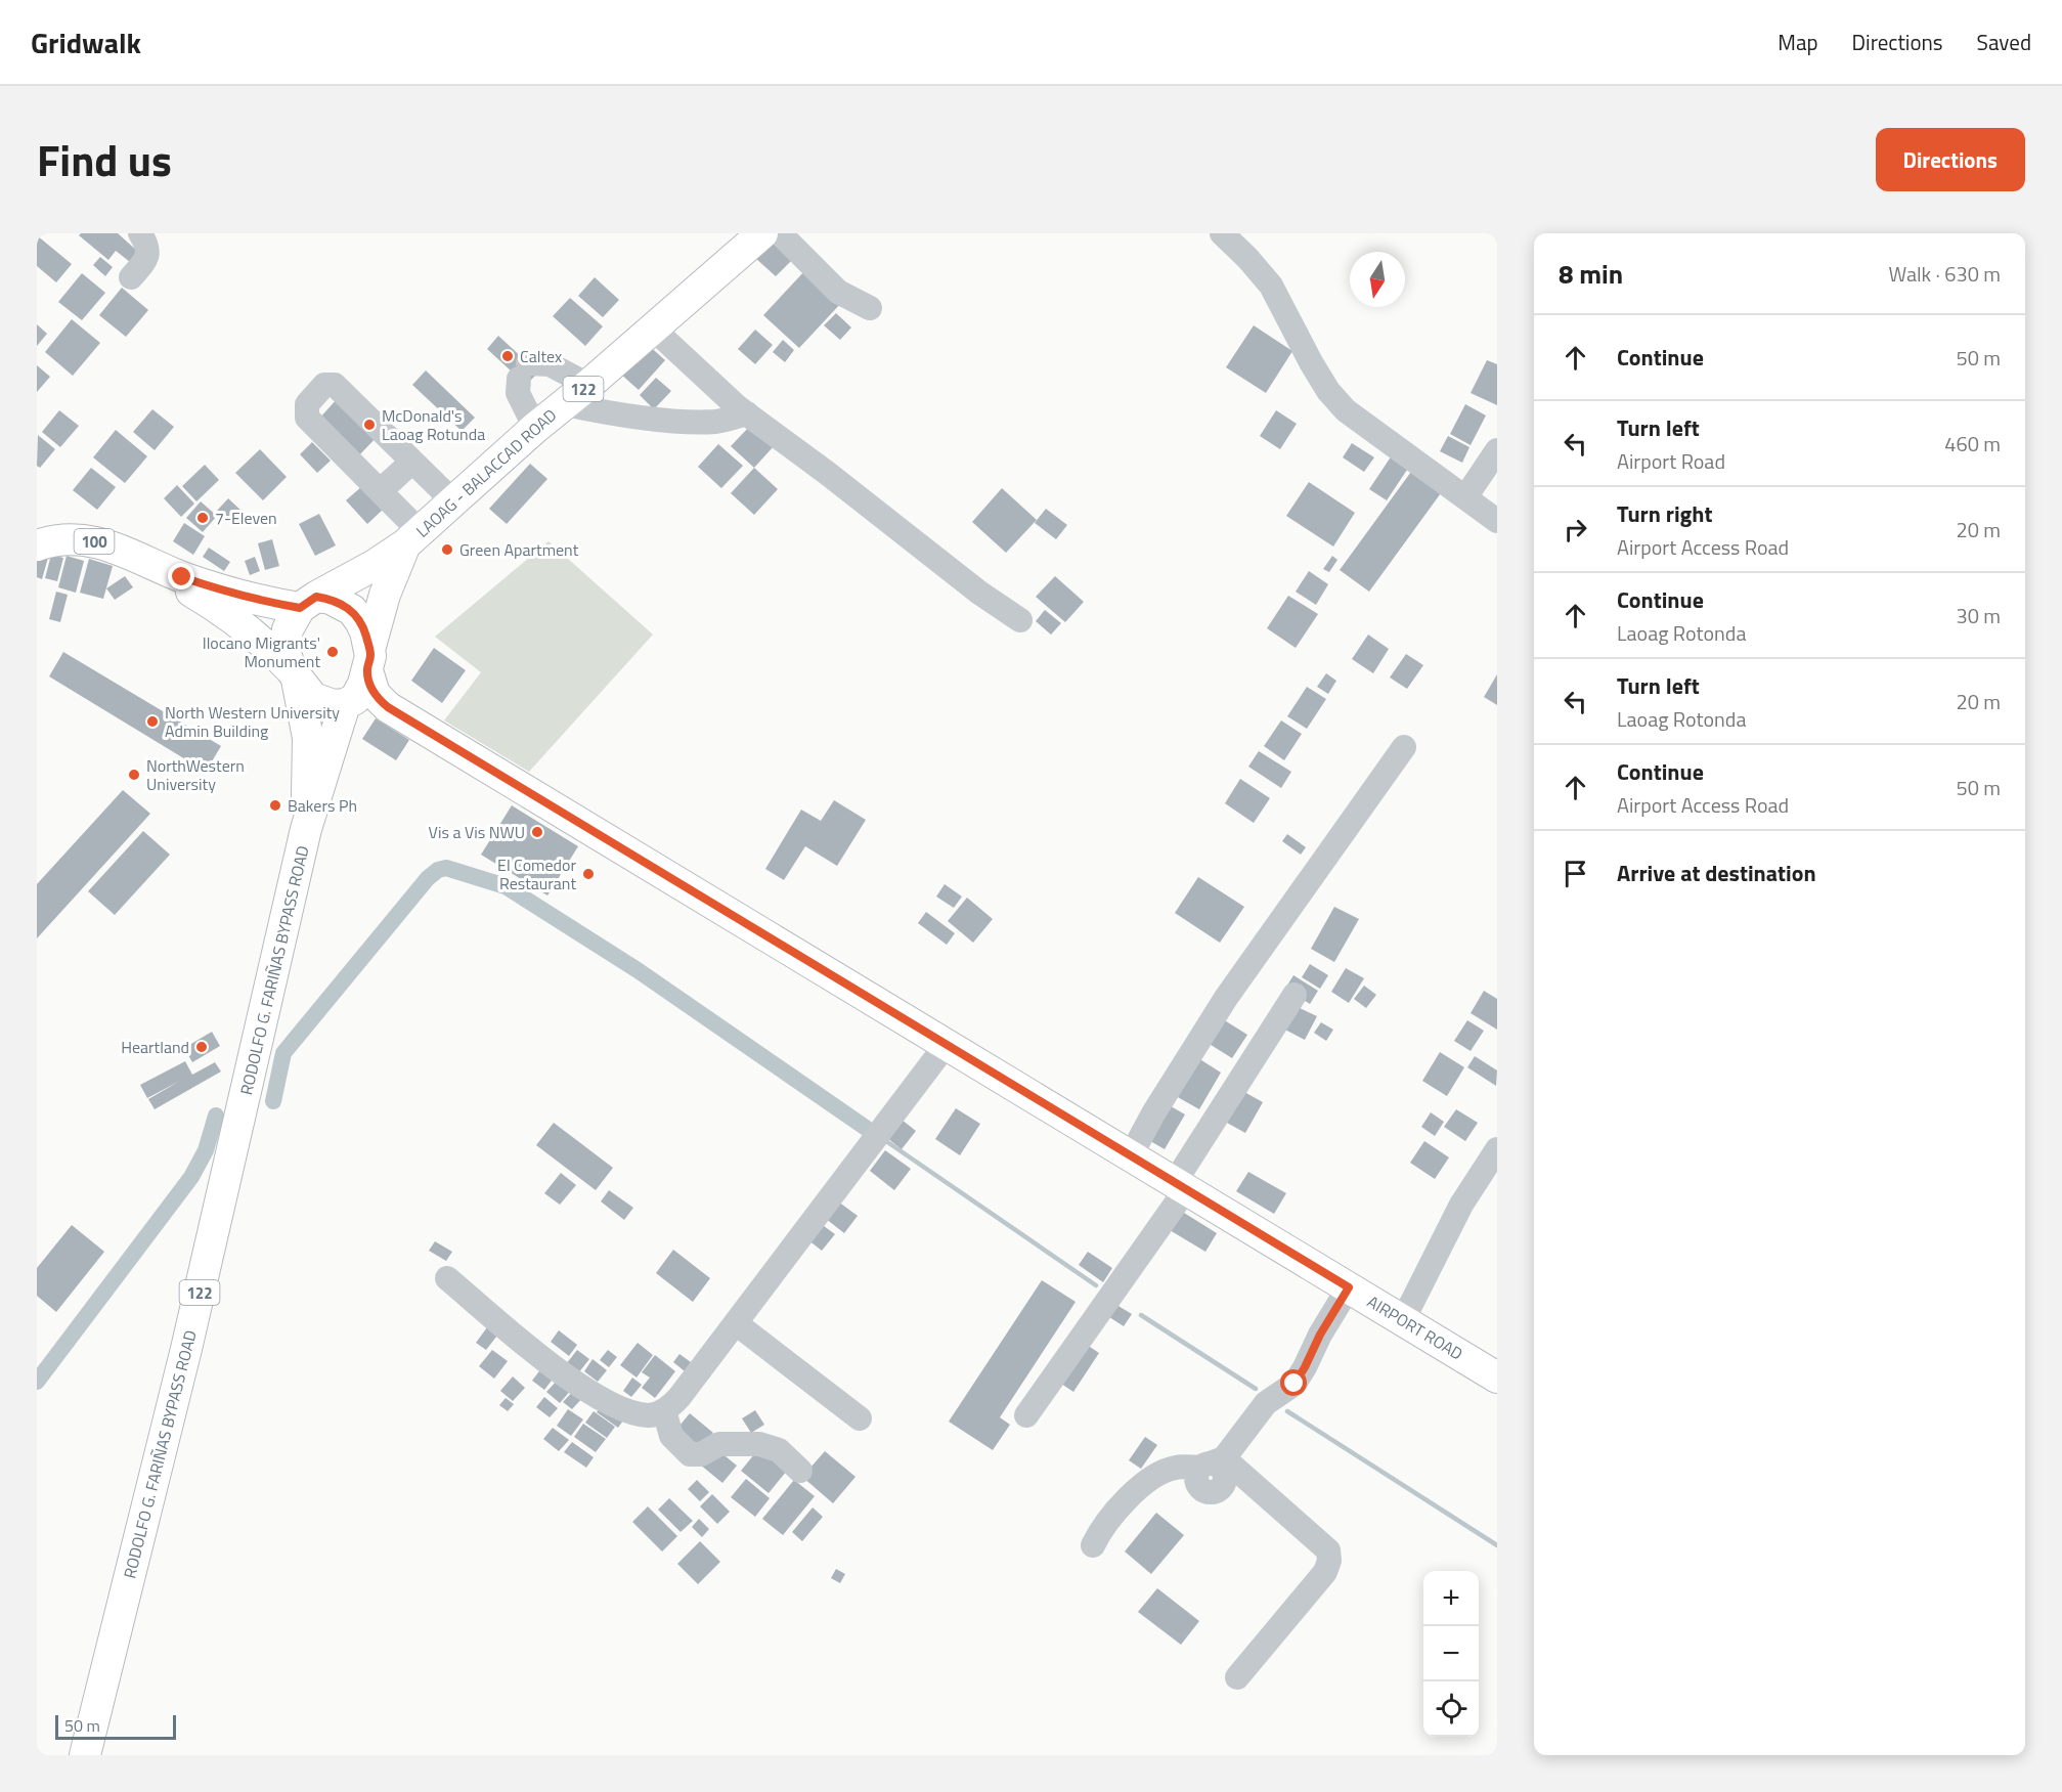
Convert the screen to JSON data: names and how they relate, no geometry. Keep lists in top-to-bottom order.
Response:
{
  "streets": {
    "main road": [
      "122",
      "LAOAG - BALACCAD ROAD",
      "100",
      "RODOLFO G. FARIÑAS BYPASS ROAD",
      "AIRPORT ROAD"
    ]
  },
  "crossings": [
    ["LAOAG - BALACCAD ROAD", "100"],
    ["LAOAG - BALACCAD ROAD", "RODOLFO G. FARIÑAS BYPASS ROAD"],
    ["100", "RODOLFO G. FARIÑAS BYPASS ROAD"],
    ["100", "AIRPORT ROAD"]
  ],
  "places": [
    "Caltex",
    "McDonald's Laoag Rotunda",
    "7-Eleven",
    "Green Apartment",
    "Ilocano Migrants' Monument",
    "North Western University Admin Building",
    "NorthWestern University",
    "Bakers Ph",
    "Vis a Vis NWU",
    "El Comedor Restaurant",
    "Heartland"
  ],
  "scale_bar": "50 m",
  "north": "bottom",
  "page": {
    "header": "Gridwalk",
    "nav": ["Map", "Directions", "Saved"],
    "title": "Find us",
    "buttons": "Directions",
    "heading": ["8 min", "Walk · 630 m"],
    "list": [
      ["Continue", "50 m"],
      ["Turn left", "Airport Road", "460 m"],
      ["Turn right", "Airport Access Road", "20 m"],
      ["Continue", "Laoag Rotonda", "30 m"],
      ["Turn left", "Laoag Rotonda", "20 m"],
      ["Continue", "Airport Access Road", "50 m"],
      "Arrive at destination"
    ],
    "map_buttons": ["+", "−"],
    "scale": "50 m"
  }
}
